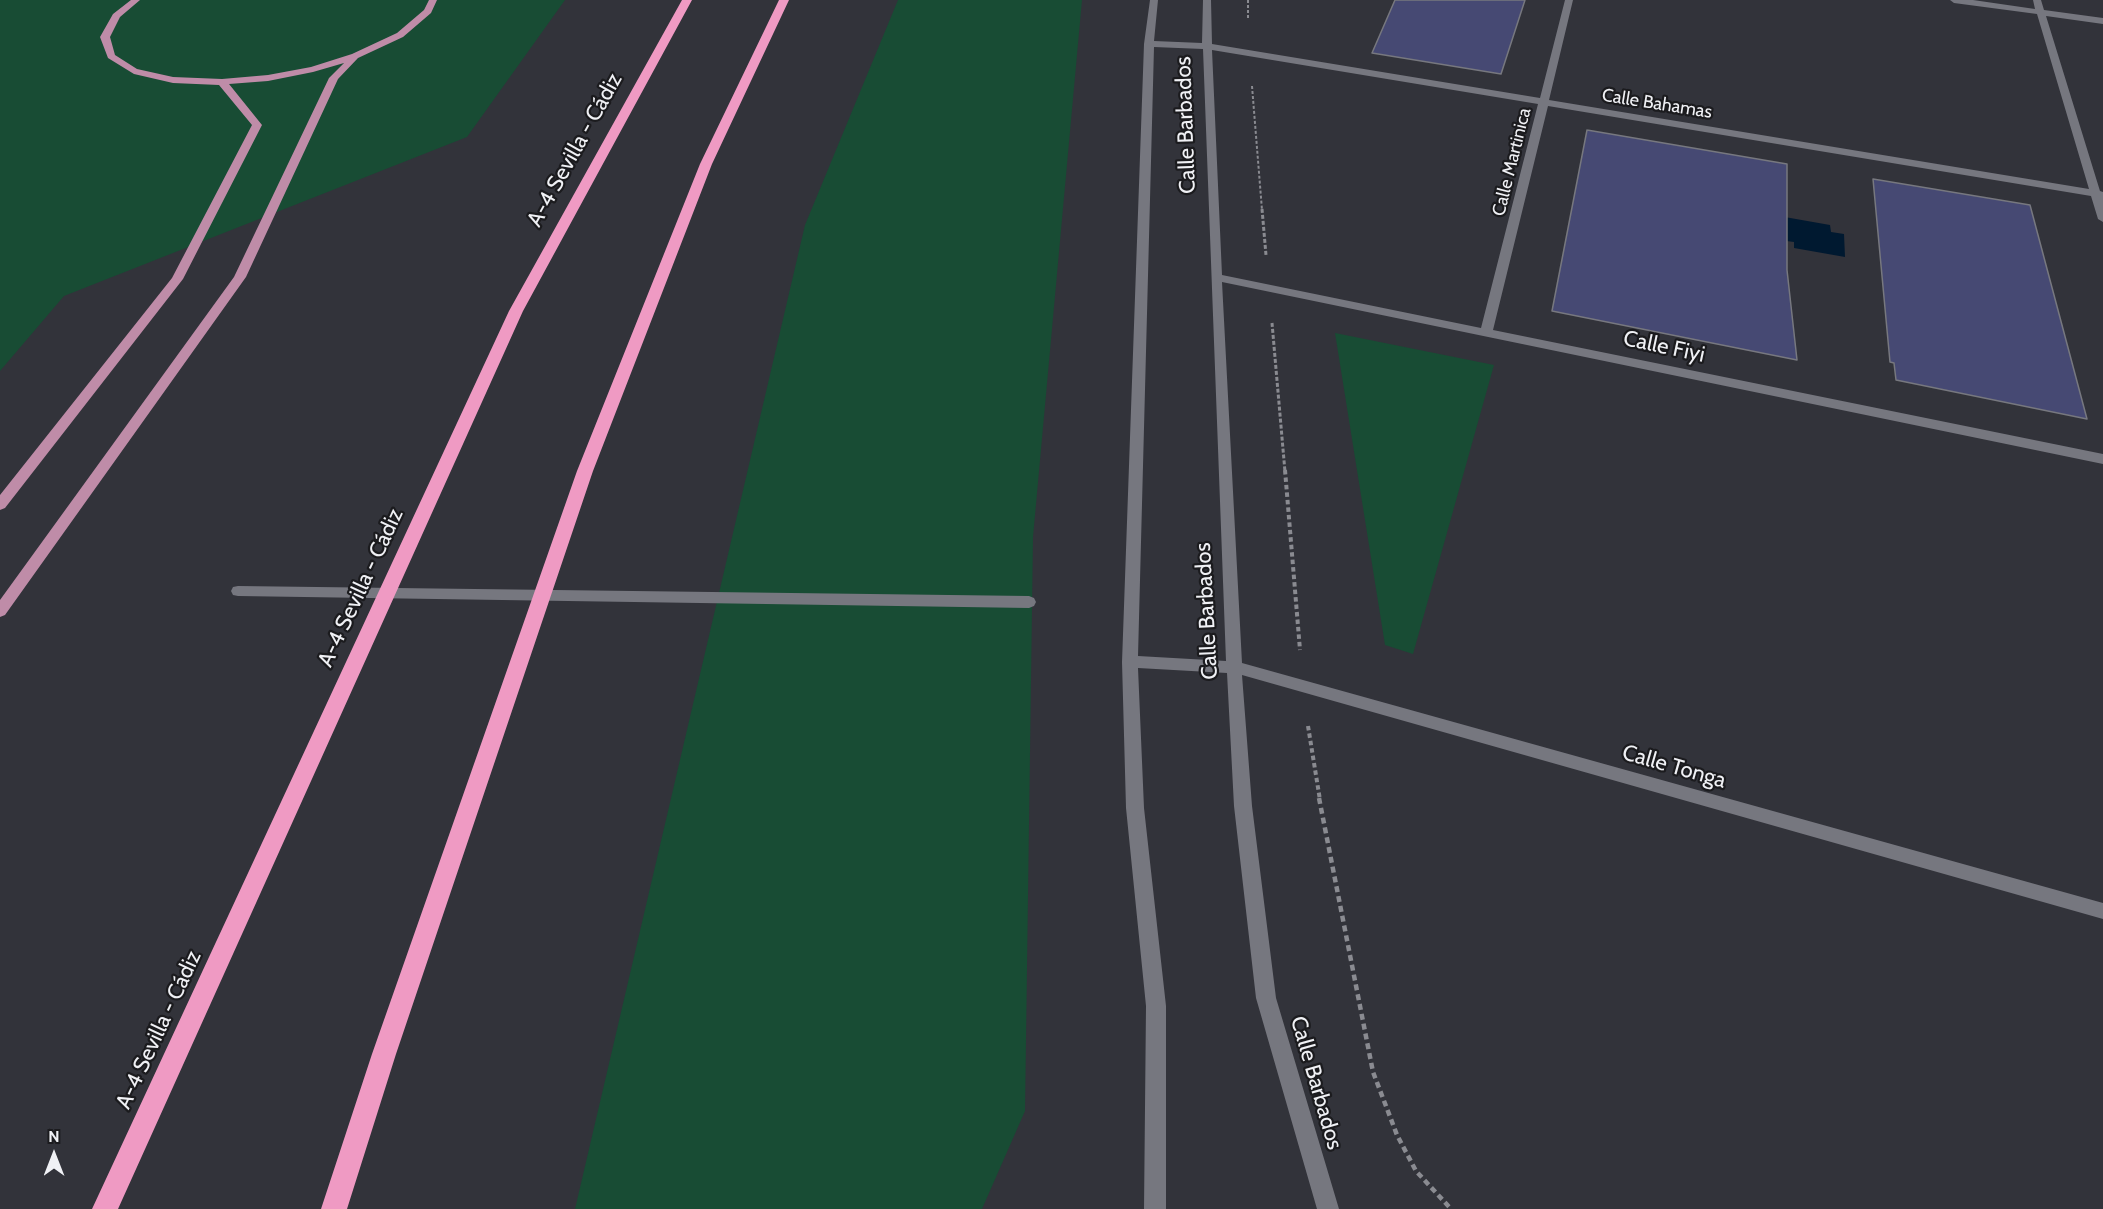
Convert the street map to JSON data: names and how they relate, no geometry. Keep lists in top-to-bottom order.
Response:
{
  "streets": {
    "highway": ["A-4 Sevilla - Cádiz"],
    "street": [
      "Calle Bahamas",
      "Calle Barbados",
      "Calle Martinica",
      "Calle Fiyi",
      "Calle Tonga"
    ]
  },
  "crossings": [
    ["Calle Bahamas", "Calle Barbados"],
    ["Calle Bahamas", "Calle Martinica"],
    ["Calle Barbados", "Calle Fiyi"],
    ["Calle Barbados", "Calle Tonga"],
    ["Calle Martinica", "Calle Fiyi"]
  ],
  "north": "top"
}
